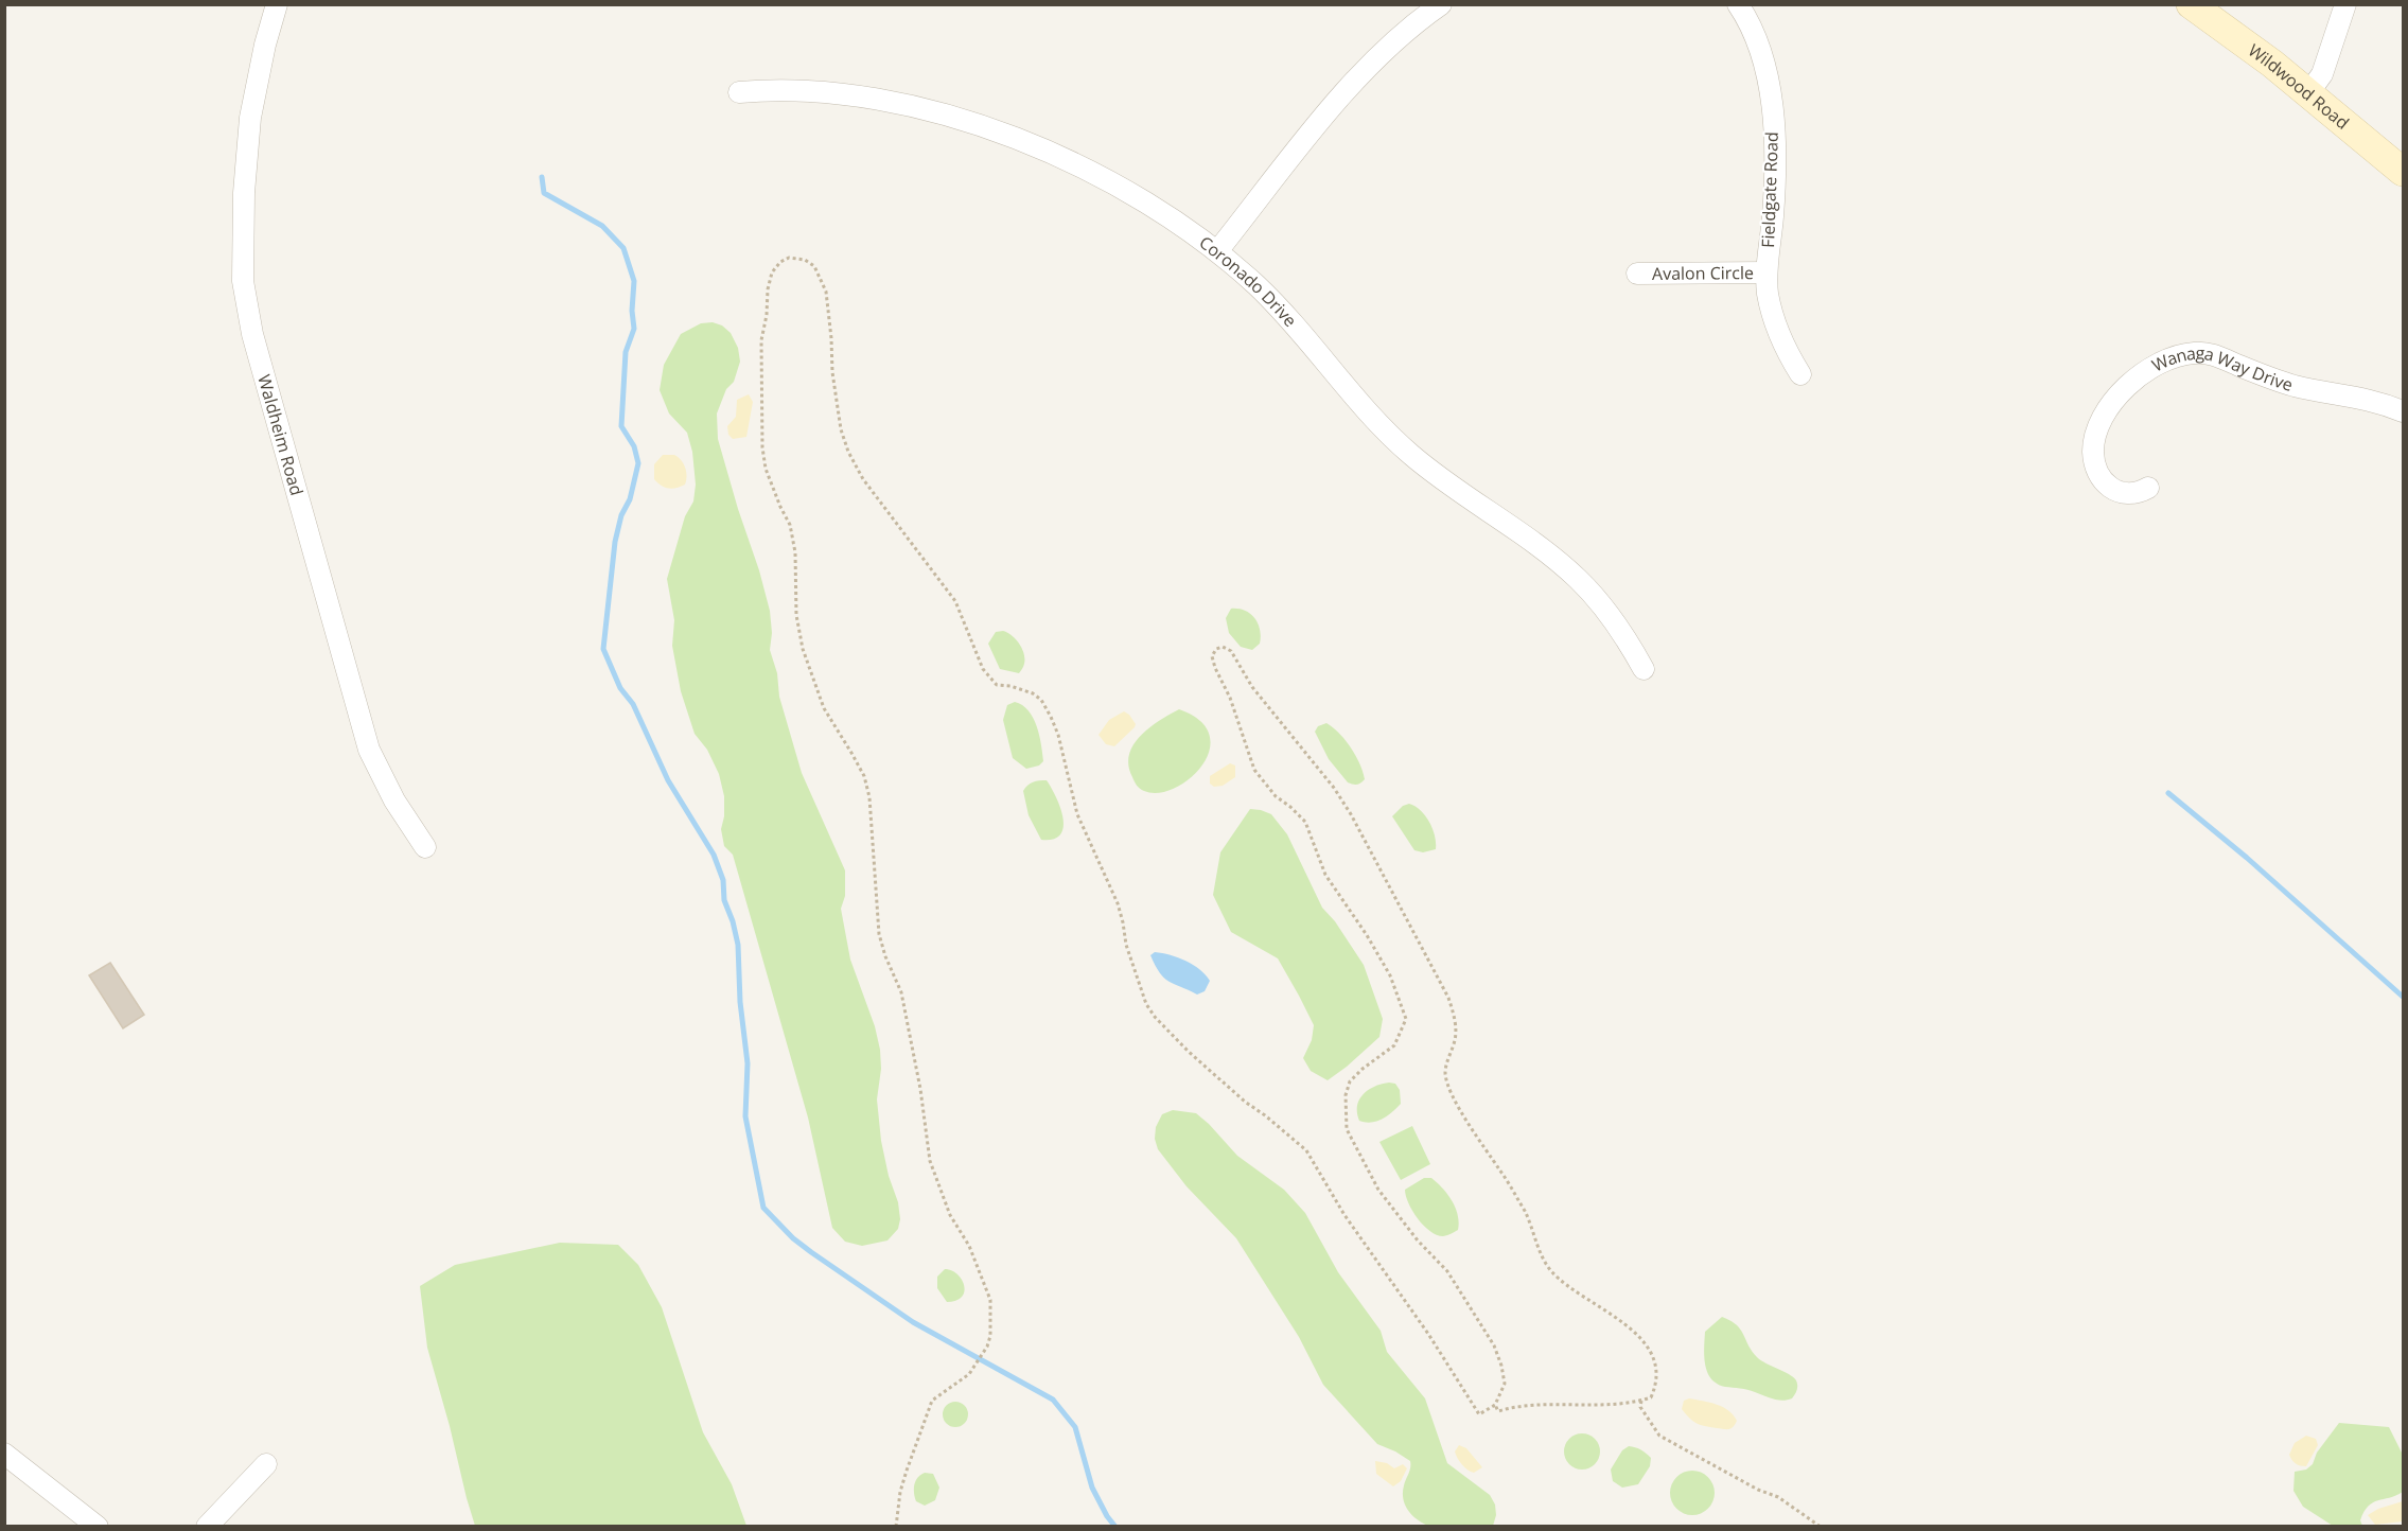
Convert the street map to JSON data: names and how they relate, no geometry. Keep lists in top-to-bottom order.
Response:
{
  "streets": {
    "street": [
      "Wildwood Road",
      "Fieldgate Road",
      "Avalon Circle",
      "Coronado Drive",
      "Wanaga Way Drive",
      "Waldheim Road"
    ]
  },
  "crossings": [
    ["Fieldgate Road", "Avalon Circle"]
  ]
}
